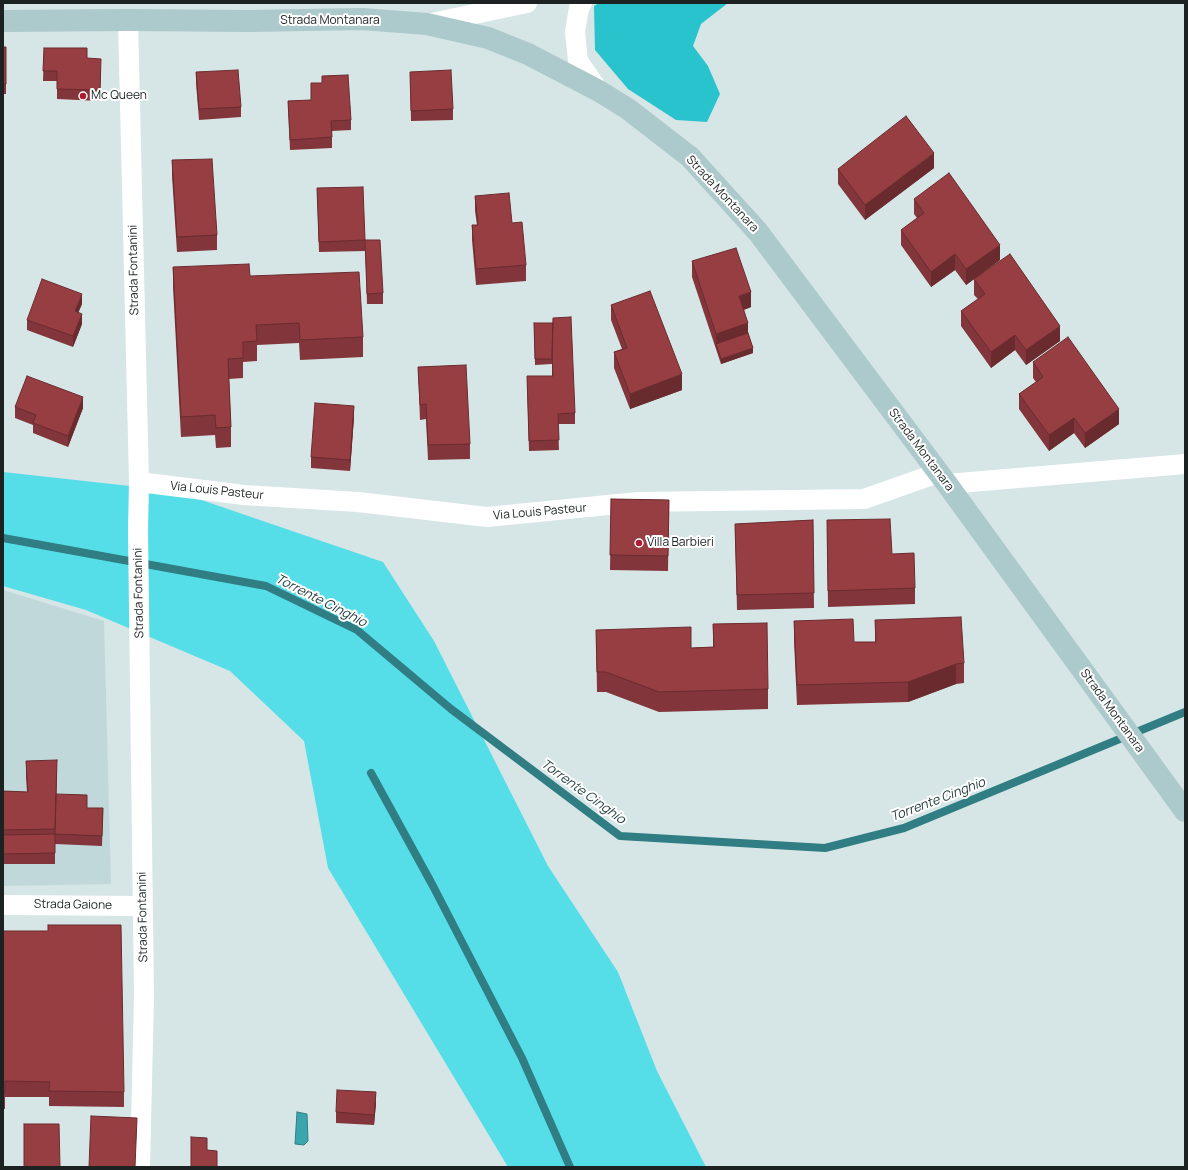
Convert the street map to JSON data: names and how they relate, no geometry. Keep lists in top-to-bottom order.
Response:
{
  "streets": {
    "main road": ["Strada Montanara"],
    "street": ["Strada Fontanini", "Via Louis Pasteur", "Strada Gaione"]
  },
  "crossings": [
    ["Strada Montanara", "Strada Fontanini"],
    ["Strada Montanara", "Via Louis Pasteur"],
    ["Strada Fontanini", "Via Louis Pasteur"],
    ["Strada Fontanini", "Strada Gaione"]
  ],
  "water": ["Torrente Cinghio"],
  "places": ["Mc Queen", "Villa Barbieri"]
}
